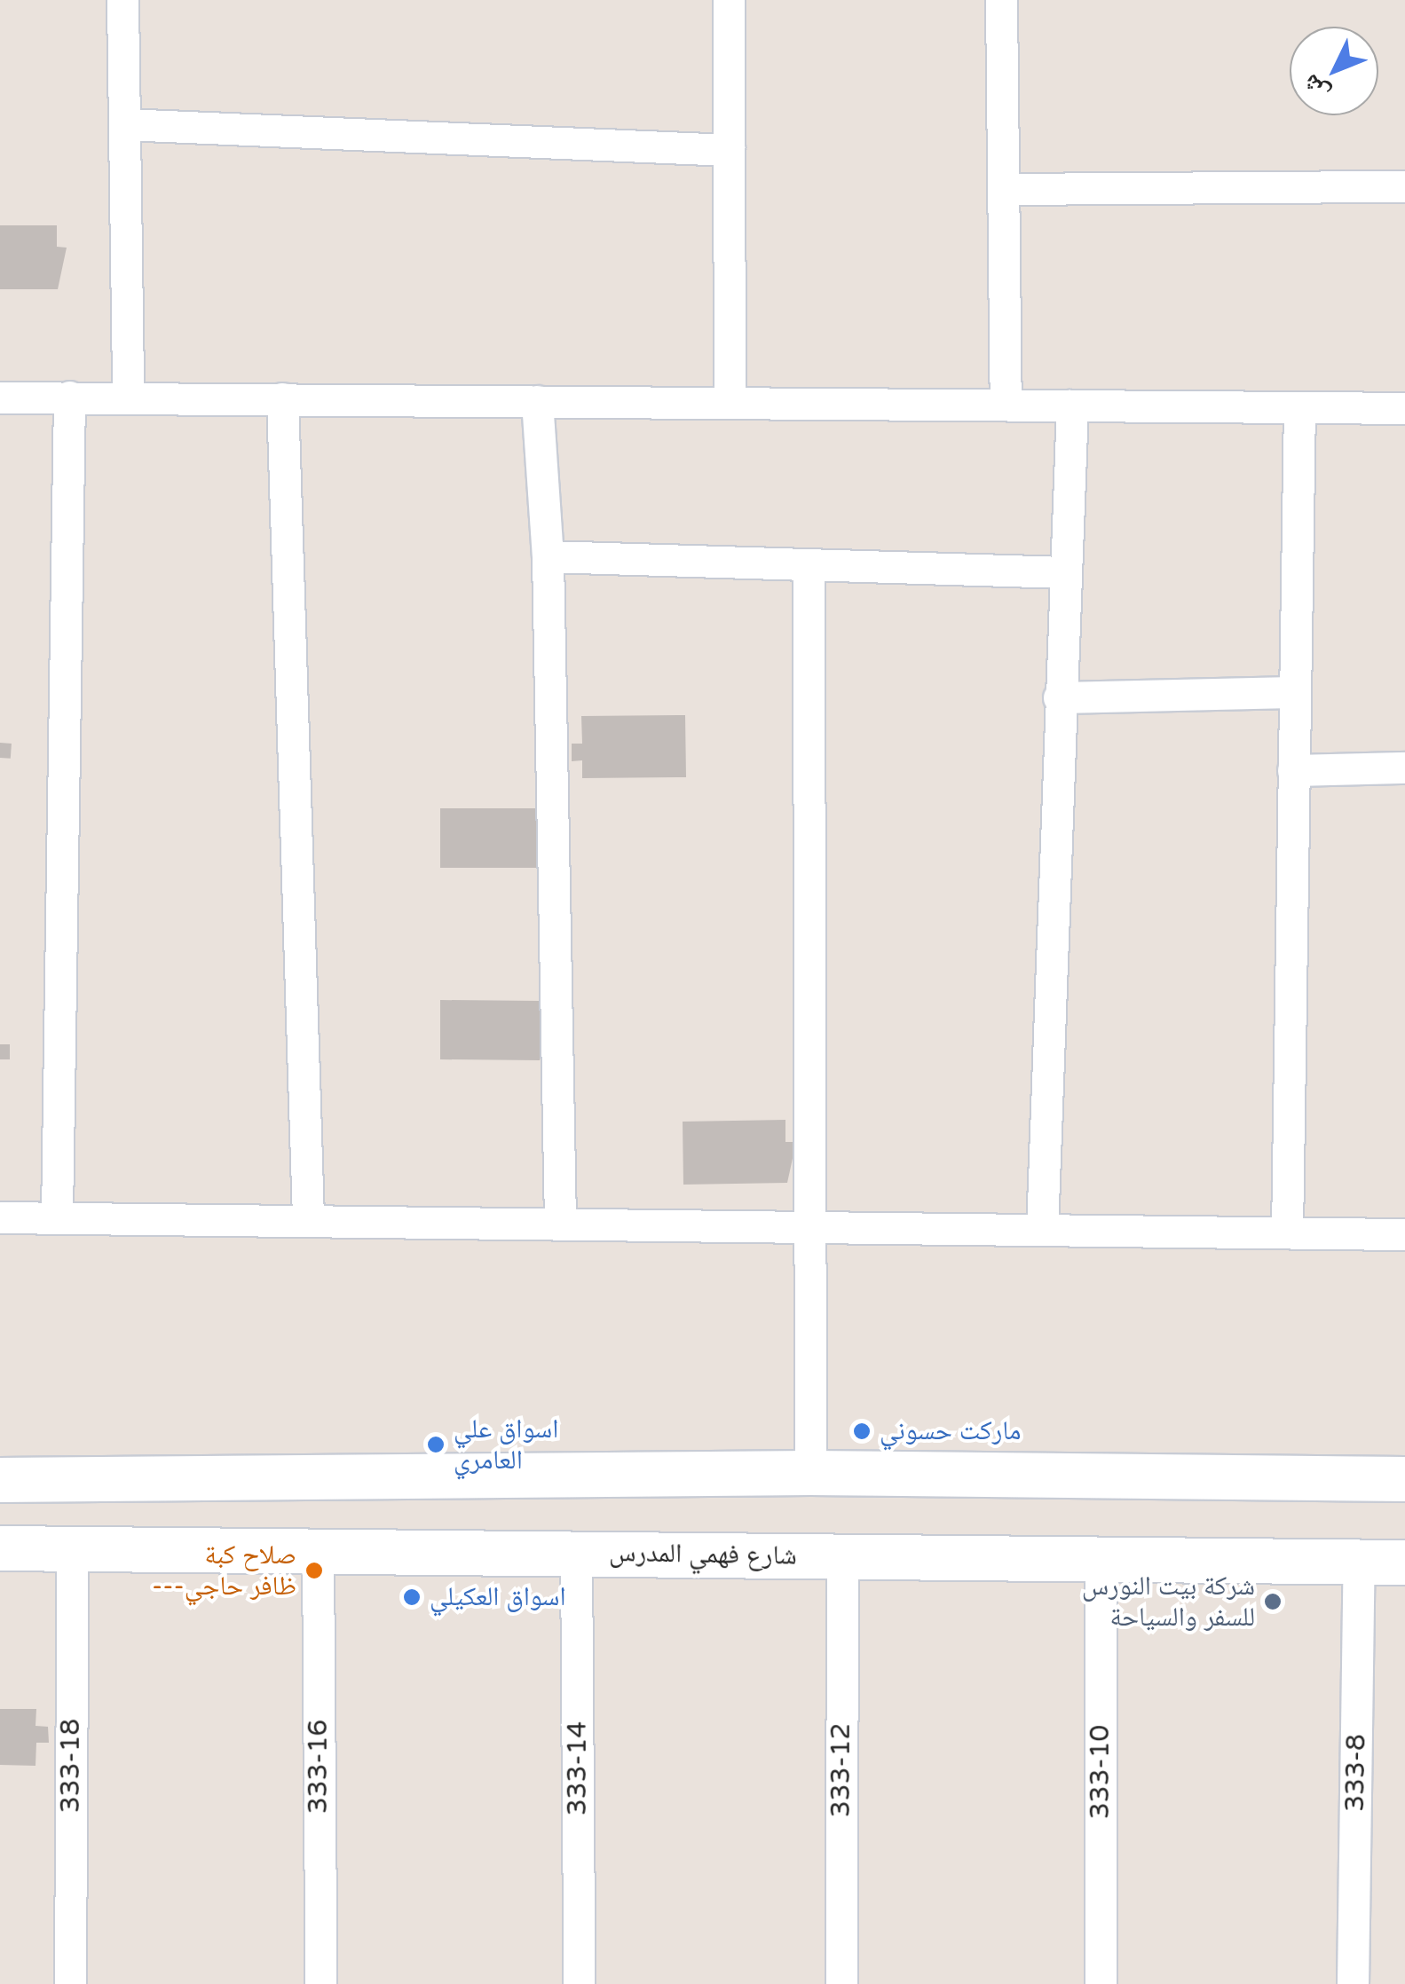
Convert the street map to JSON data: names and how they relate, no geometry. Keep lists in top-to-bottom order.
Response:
{
  "streets": {
    "street": [
      "شارع فهمي المدرس",
      "333-18",
      "333-16",
      "333-14",
      "333-12",
      "333-10",
      "333-8"
    ]
  },
  "crossings": [
    ["شارع فهمي المدرس", "333-18"],
    ["شارع فهمي المدرس", "333-16"],
    ["شارع فهمي المدرس", "333-14"],
    ["شارع فهمي المدرس", "333-12"],
    ["شارع فهمي المدرس", "333-10"],
    ["شارع فهمي المدرس", "333-8"]
  ],
  "places": [
    "ماركت حسوني",
    "اسواق علي العامري",
    "صلاح كبة ---ظافر حاجي",
    "اسواق العكيلي",
    "شركة بيت النورس للسفر والسياحة"
  ],
  "north": "bottom left"
}
